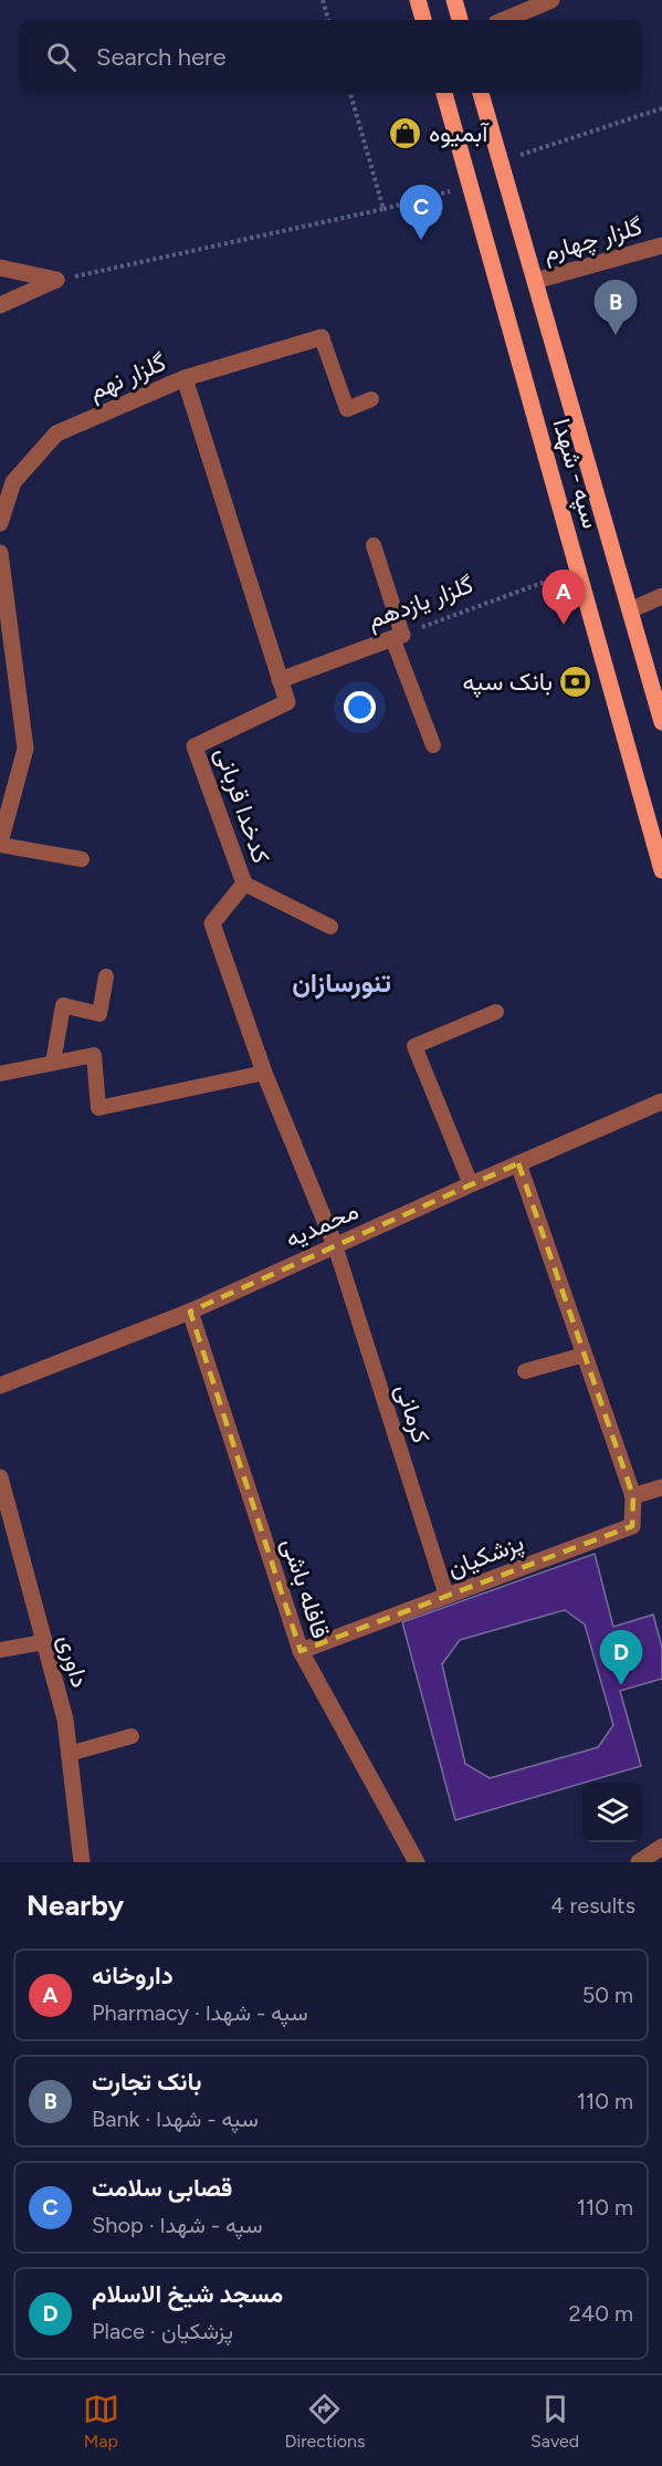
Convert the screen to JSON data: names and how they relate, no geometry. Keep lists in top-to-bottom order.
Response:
{
  "streets": {
    "main road": ["سپه - شهدا"],
    "street": [
      "گلزار چهارم",
      "گلزار نهم",
      "گلزار یازدهم",
      "کدخدا قربانی",
      "محمدیه",
      "پزشکیان",
      "قافله باشی",
      "داوری"
    ],
    "lane": ["کرمانی"]
  },
  "crossings": [
    ["گلزار چهارم", "سپه - شهدا"],
    ["گلزار نهم", "کدخدا قربانی"],
    ["سپه - شهدا", "گلزار یازدهم"],
    ["گلزار یازدهم", "کدخدا قربانی"],
    ["کدخدا قربانی", "محمدیه"],
    ["کدخدا قربانی", "کرمانی"],
    ["محمدیه", "کرمانی"],
    ["محمدیه", "قافله باشی"],
    ["کرمانی", "پزشکیان"],
    ["پزشکیان", "قافله باشی"]
  ],
  "districts": ["تنورسازان"],
  "places": {
    "shop": ["آبمیوه"],
    "bank": ["بانک سپه"]
  },
  "page": {
    "search": "Search here",
    "pins": [
      "C",
      "B",
      "A",
      "D"
    ],
    "heading": ["Nearby", "4 results"],
    "list": [
      {
        "mark": "A",
        "name": "داروخانه",
        "note": "Pharmacy · سپه - شهدا",
        "value": "50 m"
      },
      {
        "mark": "B",
        "name": "بانک تجارت",
        "note": "Bank · سپه - شهدا",
        "value": "110 m"
      },
      {
        "mark": "C",
        "name": "قصابی سلامت",
        "note": "Shop · سپه - شهدا",
        "value": "110 m"
      },
      {
        "mark": "D",
        "name": "مسجد شیخ الاسلام",
        "note": "Place · پزشکیان",
        "value": "240 m"
      }
    ],
    "nav": ["Map", "Directions", "Saved"]
  }
}
